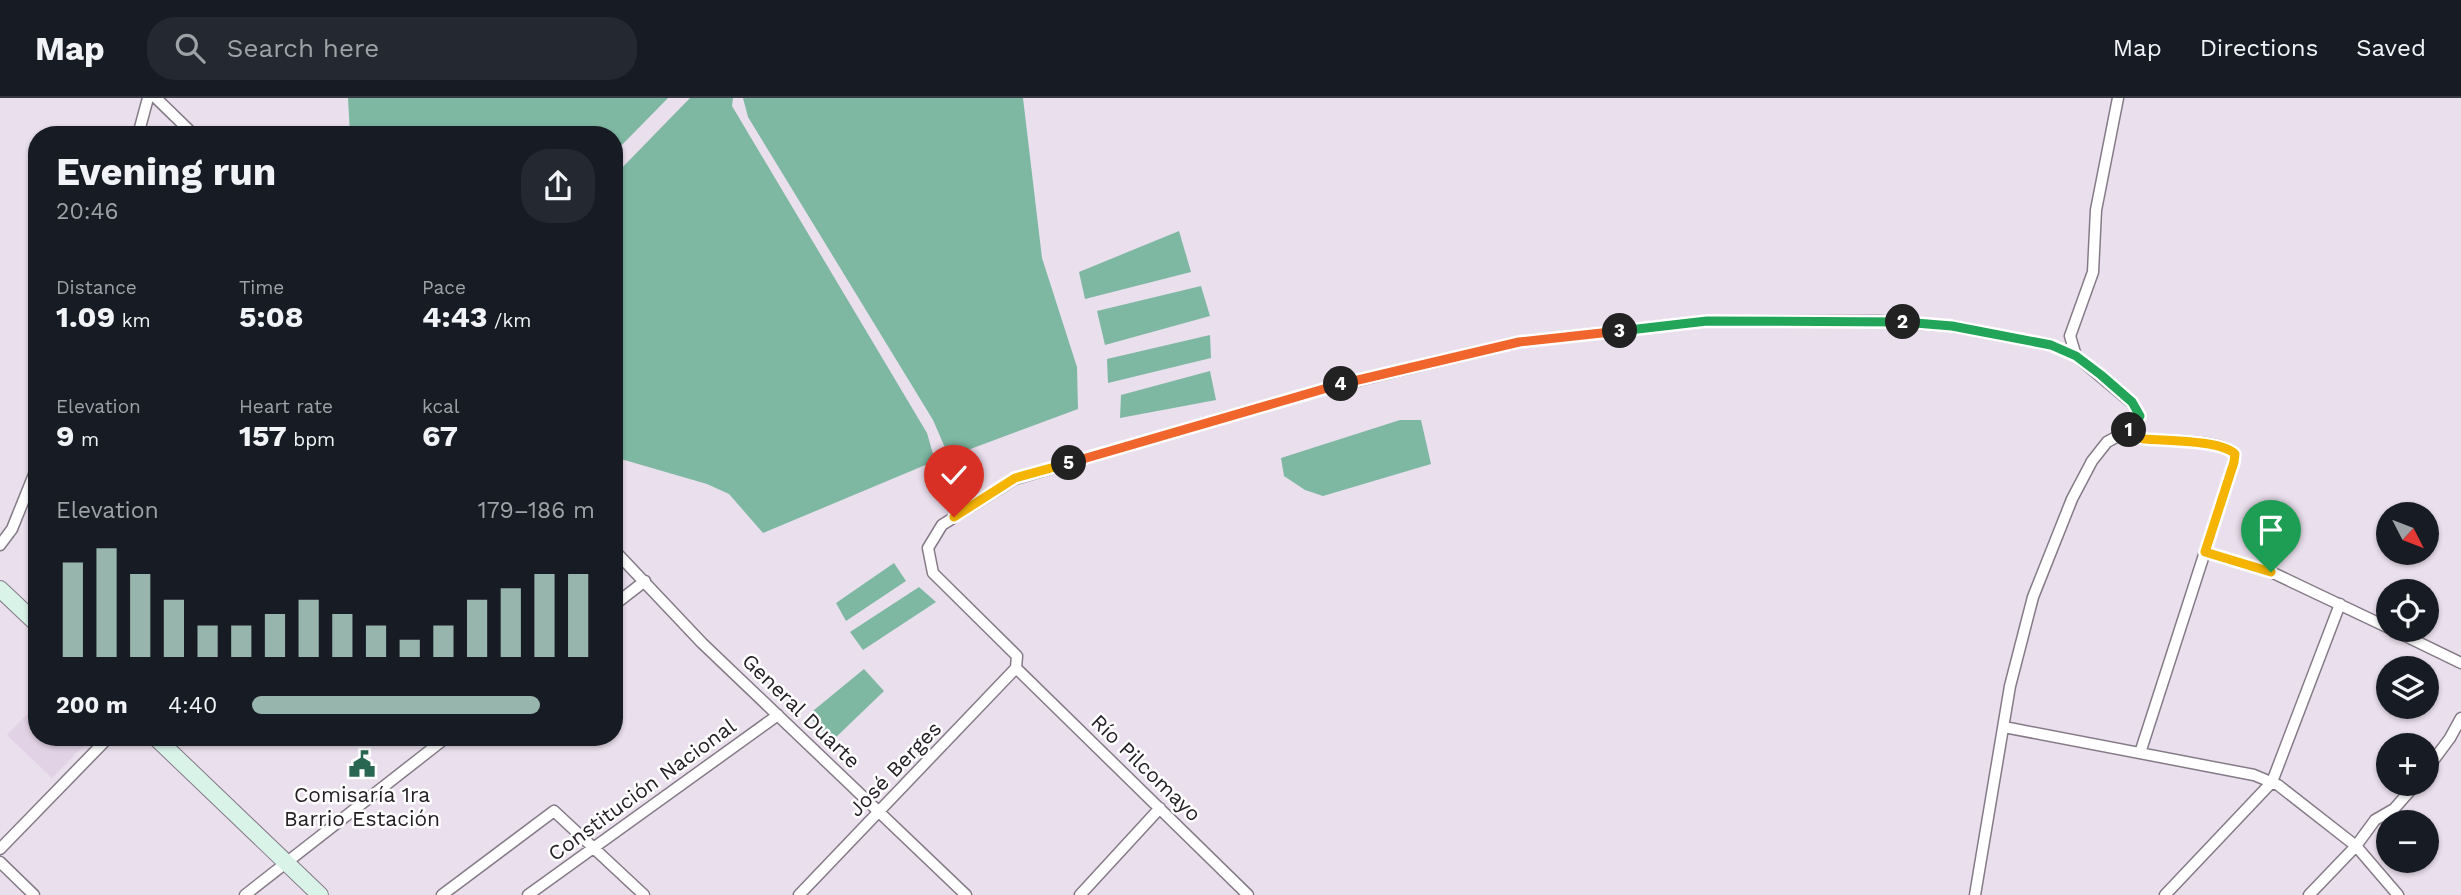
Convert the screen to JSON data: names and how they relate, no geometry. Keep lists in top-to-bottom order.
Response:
{
  "streets": {
    "street": [
      "General Duarte",
      "Río Pilcomayo",
      "José Berges",
      "Constitución Nacional"
    ]
  },
  "crossings": [
    ["General Duarte", "José Berges"],
    ["General Duarte", "Constitución Nacional"],
    ["Río Pilcomayo", "José Berges"]
  ],
  "places": {
    "public building": ["Comisaría 1ra Barrio Estación"]
  },
  "north": "bottom right",
  "page": {
    "header": "Map",
    "search": "Search here",
    "nav": ["Map", "Directions", "Saved"],
    "heading": ["Evening run", "20:46"],
    "stats": [
      ["Distance", "1.09 km"],
      ["Time", "5:08"],
      ["Pace", "4:43 /km"],
      ["Elevation", "9 m"],
      ["Heart rate", "157 bpm"],
      ["kcal", "67"]
    ],
    "pins": [
      "2",
      "3",
      "4",
      "1",
      "5"
    ],
    "chart": ["Elevation", "179–186 m"],
    "map_buttons": ["+", "−"],
    "list": [
      {
        "name": "200 m",
        "note": "4:40"
      }
    ]
  }
}
